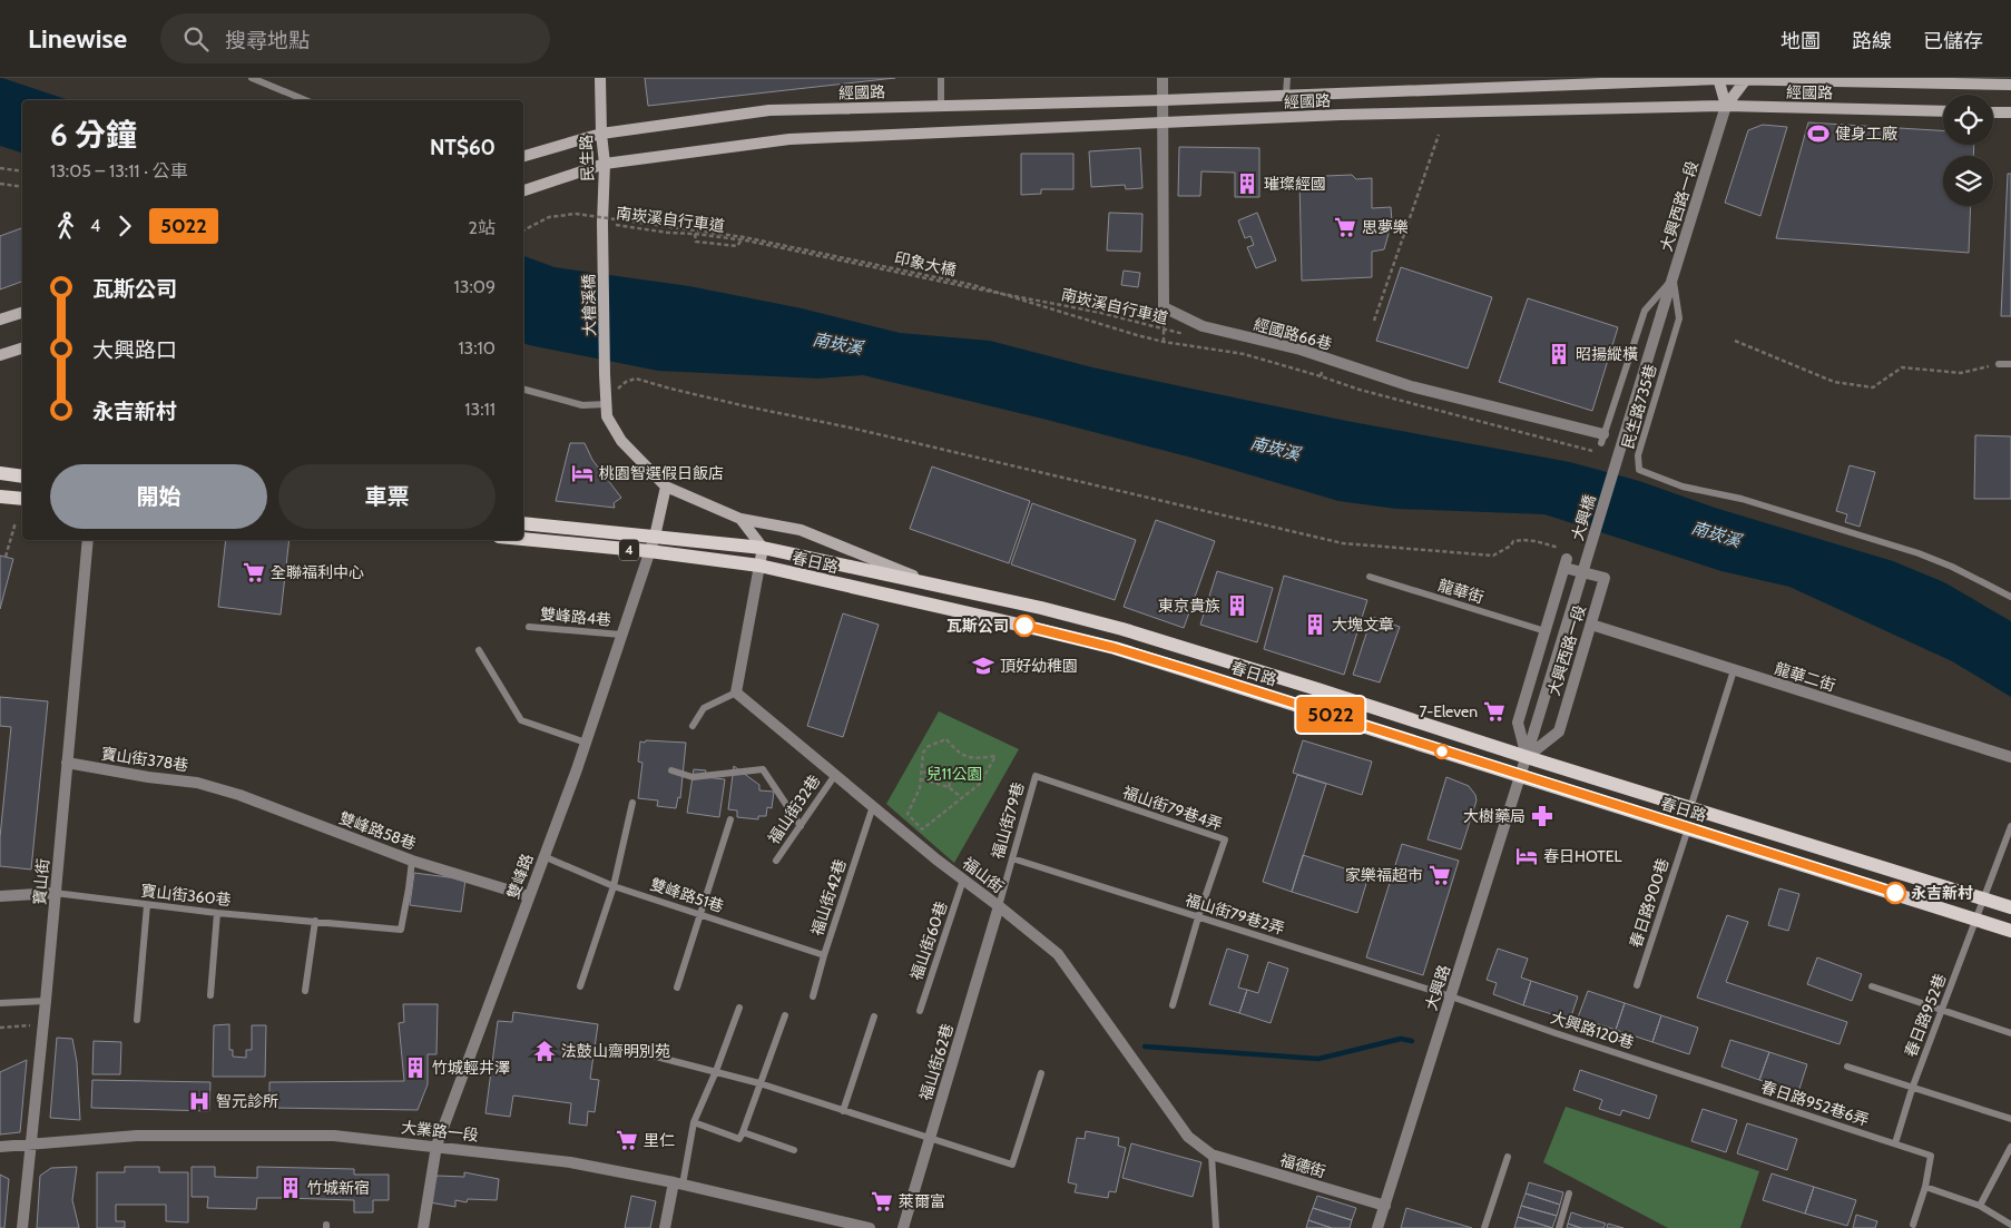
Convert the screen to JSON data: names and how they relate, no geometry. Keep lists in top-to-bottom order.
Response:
{
  "streets": {
    "main road": ["4", "春日路"],
    "street": [
      "經國路",
      "民生路",
      "大興西路一段",
      "大檜溪橋",
      "經國路66巷",
      "大興橋",
      "龍華二街",
      "寶山街378巷",
      "雙峰路58巷",
      "福山街",
      "雙峰路",
      "寶山街",
      "大興路",
      "福山街62巷",
      "大業路一段",
      "福德街"
    ],
    "lane": [
      "民生路735巷",
      "龍華街",
      "雙峰路4巷",
      "福山街79巷4弄",
      "福山街32巷",
      "福山街79巷",
      "寶山街360巷",
      "雙峰路51巷",
      "福山街42巷",
      "春日路900巷",
      "福山街79巷2弄",
      "福山街60巷",
      "春日路952巷",
      "大興路120巷",
      "春日路952巷6弄"
    ],
    "path": ["南崁溪自行車道", "印象大橋"]
  },
  "crossings": [
    ["經國路", "民生路"],
    ["經國路", "大興西路一段"],
    ["經國路", "經國路66巷"],
    ["民生路", "南崁溪自行車道"],
    ["民生路", "大檜溪橋"],
    ["大興西路一段", "民生路735巷"],
    ["大興西路一段", "大興橋"],
    ["大興西路一段", "春日路"],
    ["大興西路一段", "龍華街"],
    ["大興西路一段", "龍華二街"],
    ["大興西路一段", "大興路"],
    ["經國路66巷", "民生路735巷"],
    ["大興橋", "春日路"],
    ["大興橋", "大興路"],
    ["春日路", "雙峰路"],
    ["春日路", "春日路900巷"],
    ["春日路", "大興路"],
    ["春日路", "春日路952巷"],
    ["雙峰路4巷", "雙峰路"],
    ["寶山街378巷", "雙峰路58巷"],
    ["寶山街378巷", "寶山街"],
    ["福山街79巷4弄", "福山街79巷"],
    ["福山街79巷4弄", "福山街79巷2弄"],
    ["福山街32巷", "福山街"],
    ["福山街79巷", "福山街"],
    ["福山街79巷", "福山街79巷2弄"],
    ["福山街79巷", "福山街62巷"],
    ["雙峰路58巷", "雙峰路"],
    ["雙峰路58巷", "寶山街360巷"],
    ["福山街", "福山街42巷"],
    ["福山街", "福山街60巷"],
    ["福山街", "福山街62巷"],
    ["福山街", "福德街"],
    ["雙峰路", "雙峰路51巷"],
    ["雙峰路", "大業路一段"],
    ["寶山街", "寶山街360巷"],
    ["寶山街", "大業路一段"],
    ["雙峰路51巷", "福山街42巷"],
    ["福山街79巷2弄", "大興路"],
    ["福山街79巷2弄", "大興路120巷"],
    ["大興路", "大興路120巷"],
    ["大興路", "福德街"],
    ["春日路952巷", "春日路952巷6弄"],
    ["大興路120巷", "春日路952巷6弄"]
  ],
  "water": ["南崁溪"],
  "parks": ["兒11公園"],
  "places": {
    "sports": ["健身工廠"],
    "building": [
      "璀璨經國",
      "昭揚縱橫",
      "東京貴族",
      "大塊文章",
      "竹城輕井澤",
      "竹城新宿"
    ],
    "supermarket": [
      "思夢樂",
      "全聯福利中心",
      "7-Eleven",
      "家樂福超市",
      "里仁",
      "萊爾富"
    ],
    "hotel": ["桃園智選假日飯店", "春日HOTEL"],
    "other": ["瓦斯公司", "永吉新村"],
    "school or university": ["頂好幼稚園"],
    "pharmacy": ["大樹藥局"],
    "temple": ["法鼓山齋明別苑"],
    "hospital": ["智元診所"]
  },
  "lines": ["bus line 5022"],
  "page": {
    "header": "Linewise",
    "search": "搜尋地點",
    "nav": ["地圖", "路線", "已儲存"],
    "on_map": "5022",
    "heading": ["6 分鐘", "13:05 – 13:11 · 公車", "NT$60"],
    "legs": ["4", "5022", "2站"],
    "list": [
      {
        "name": "瓦斯公司",
        "value": "13:09"
      },
      {
        "name": "大興路口",
        "value": "13:10"
      },
      {
        "name": "永吉新村",
        "value": "13:11"
      }
    ],
    "buttons": ["開始", "車票"]
  }
}
